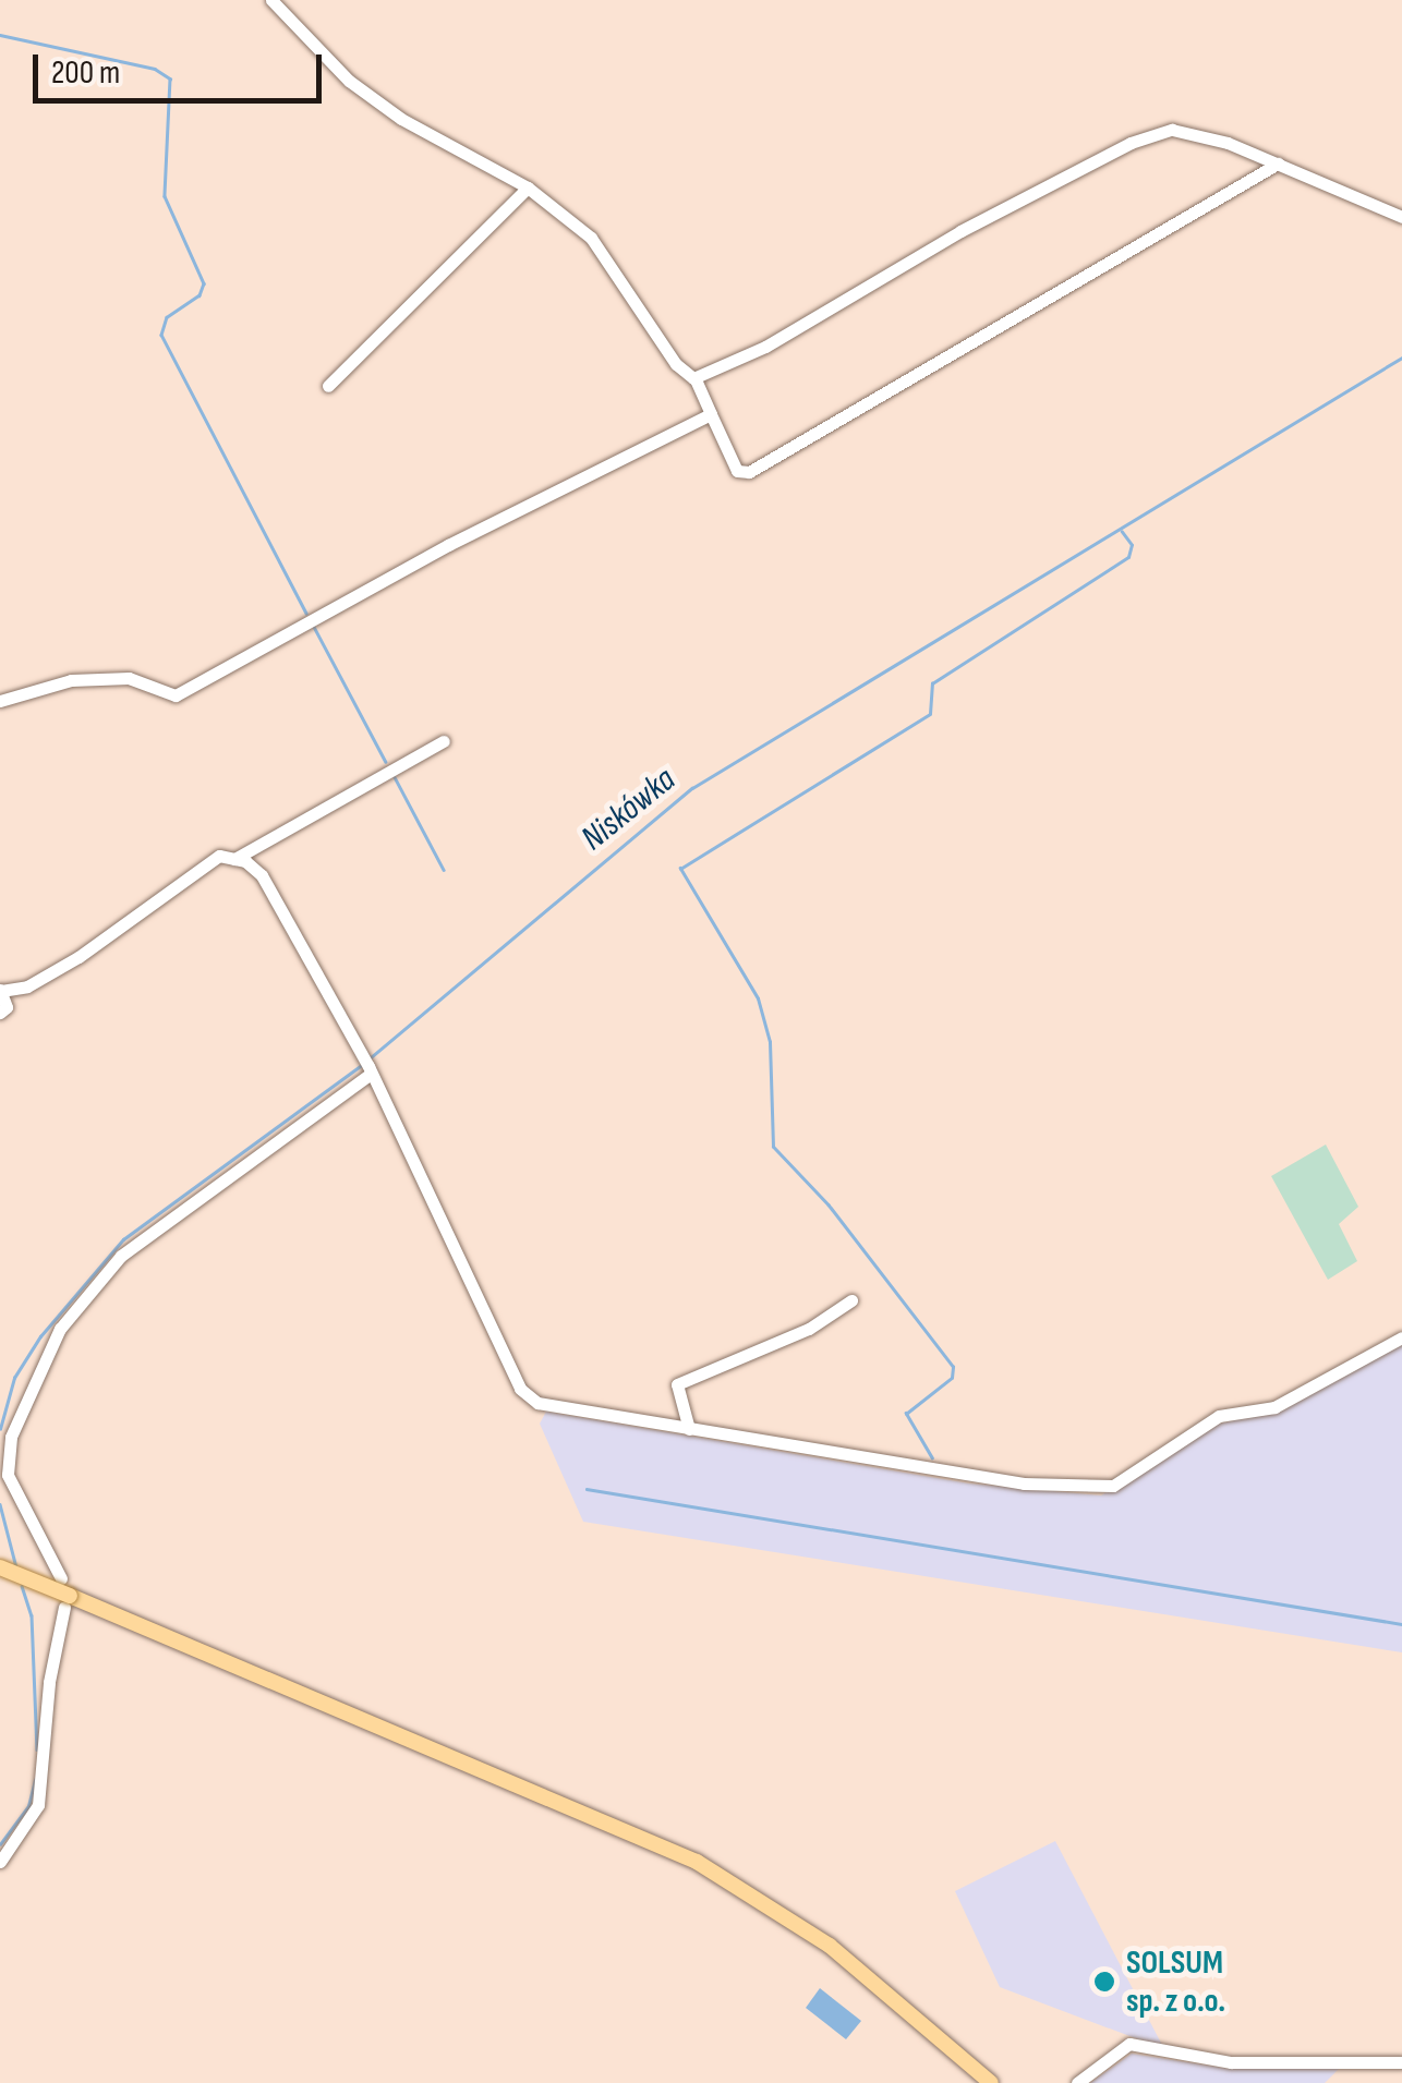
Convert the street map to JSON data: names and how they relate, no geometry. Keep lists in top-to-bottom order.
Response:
{
  "water": ["Niskówka"],
  "places": ["SOLSUM sp. z o.o."],
  "scale_bar": "200 m"
}
